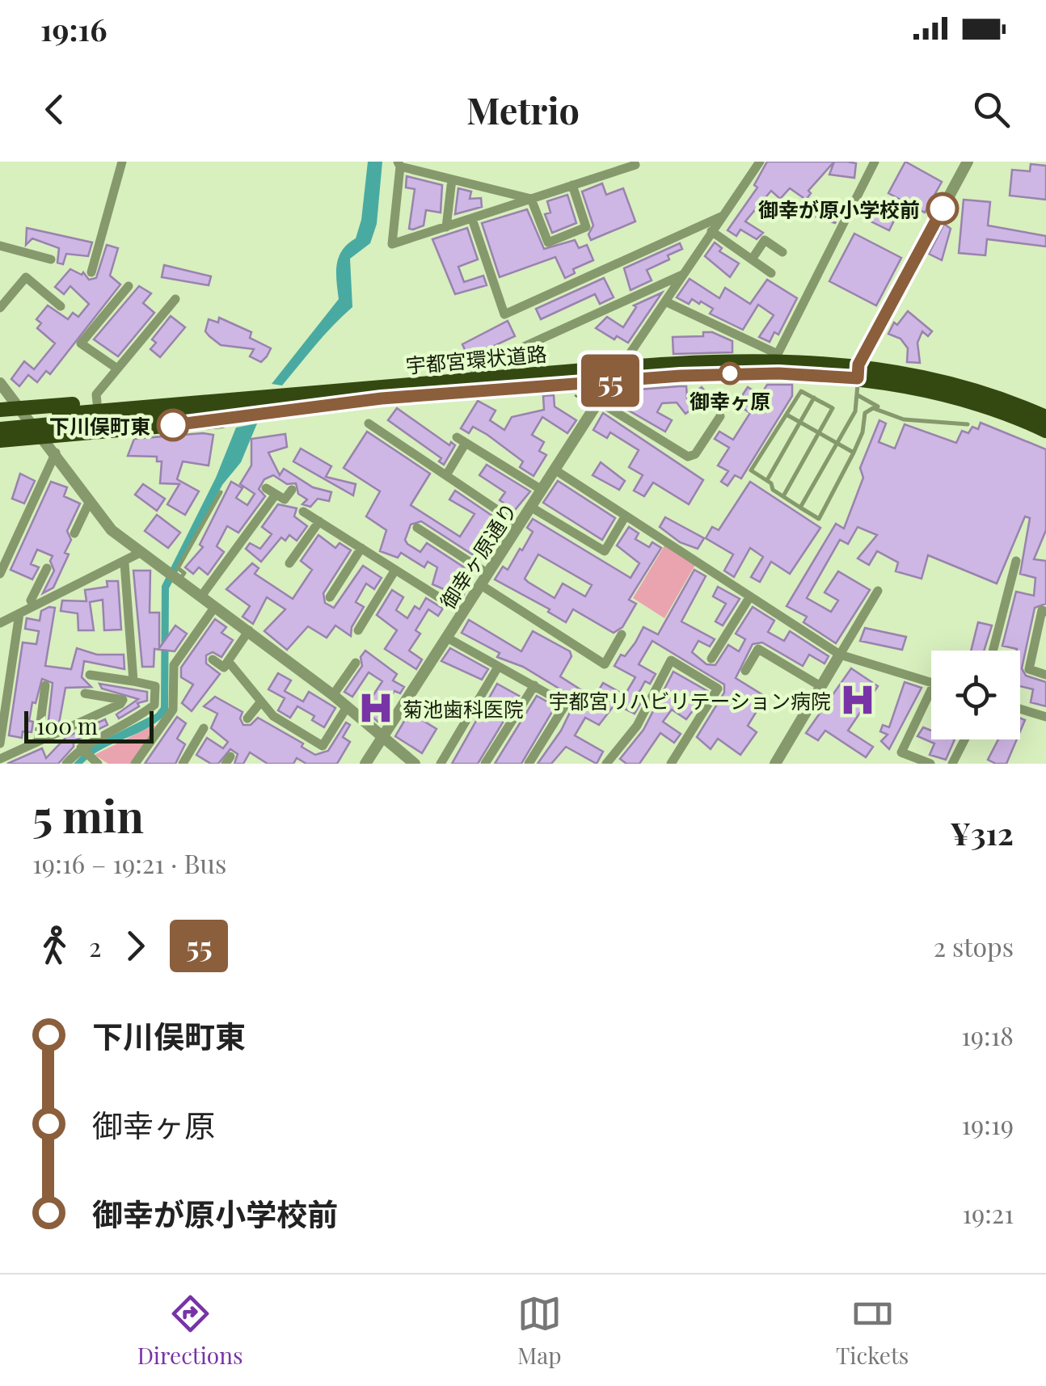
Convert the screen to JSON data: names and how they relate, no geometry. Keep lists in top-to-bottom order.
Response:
{
  "streets": {
    "highway": ["宇都宮環状道路"],
    "street": ["御幸ヶ原通り"]
  },
  "crossings": [
    ["宇都宮環状道路", "御幸ヶ原通り"]
  ],
  "places": {
    "other": ["御幸が原小学校前", "御幸ヶ原", "下川俣町東"],
    "hospital": ["宇都宮リハビリテーション病院", "菊池歯科医院"]
  },
  "lines": ["bus line 55"],
  "scale_bar": "100 m",
  "page": {
    "status": "19:16",
    "header": "Metrio",
    "on_map": "55",
    "scale": "100 m",
    "heading": ["5 min", "19:16 – 19:21 · Bus", "¥312"],
    "legs": ["2", "55", "2 stops"],
    "list": [
      {
        "name": "下川俣町東",
        "value": "19:18"
      },
      {
        "name": "御幸ヶ原",
        "value": "19:19"
      },
      {
        "name": "御幸が原小学校前",
        "value": "19:21"
      }
    ],
    "tabs": ["Directions", "Map", "Tickets"]
  }
}
